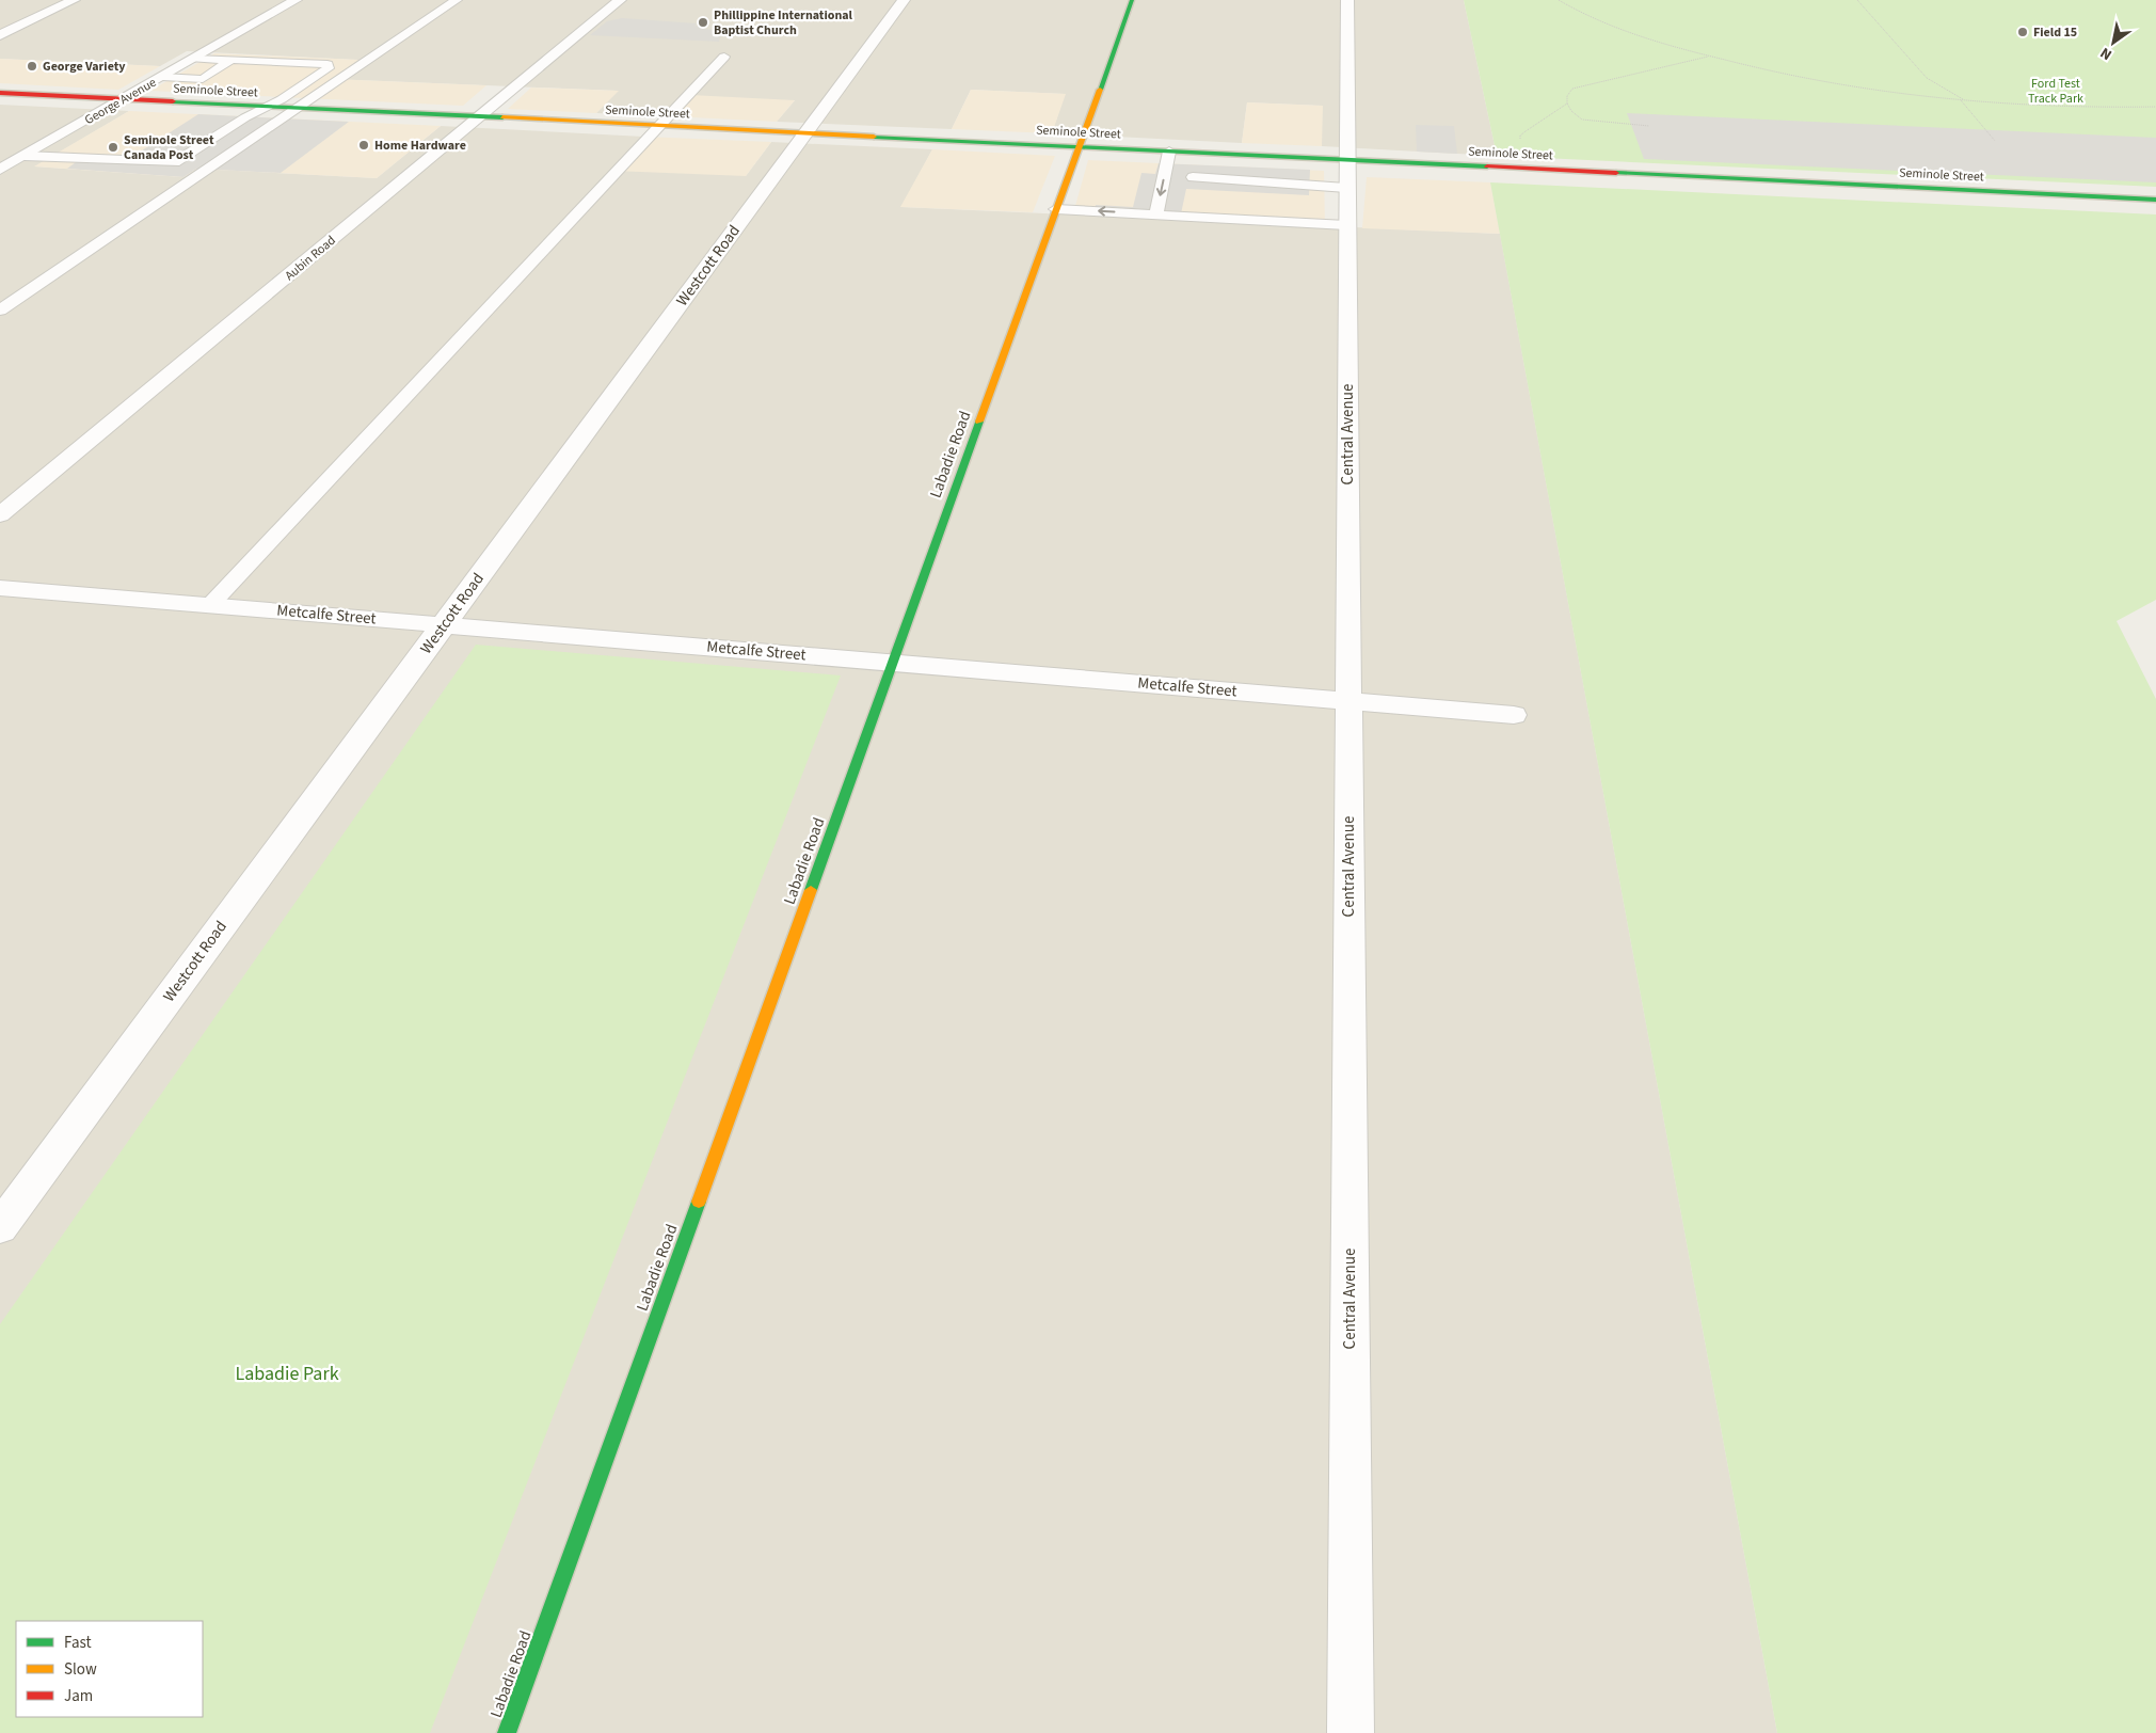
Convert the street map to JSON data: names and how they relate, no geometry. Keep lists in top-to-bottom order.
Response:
{
  "streets": {
    "street": [
      "Seminole Street",
      "George Avenue",
      "Aubin Road",
      "Westcott Road",
      "Central Avenue",
      "Labadie Road",
      "Metcalfe Street"
    ]
  },
  "crossings": [
    ["Seminole Street", "George Avenue"],
    ["Seminole Street", "Aubin Road"],
    ["Seminole Street", "Westcott Road"],
    ["Seminole Street", "Central Avenue"],
    ["Seminole Street", "Labadie Road"],
    ["Westcott Road", "Metcalfe Street"],
    ["Central Avenue", "Metcalfe Street"],
    ["Labadie Road", "Metcalfe Street"]
  ],
  "parks": ["Ford Test Track Park", "Labadie Park"],
  "places": [
    "Phillippine International Baptist Church",
    "Field 15",
    "George Variety",
    "Home Hardware",
    "Seminole Street Canada Post"
  ],
  "legend": ["Fast", "Slow", "Jam"],
  "north": "bottom left"
}
